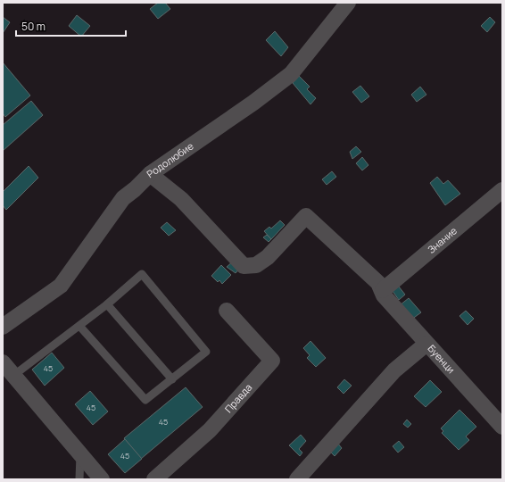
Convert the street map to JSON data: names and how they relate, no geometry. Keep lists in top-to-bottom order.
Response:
{
  "streets": {
    "street": [
      "Родолюбие",
      "Знание",
      "Буенци",
      "Правда"
    ]
  },
  "crossings": [
    ["Родолюбие", "Буенци"],
    ["Знание", "Буенци"]
  ],
  "house_numbers": [
    "45",
    "45",
    "45",
    "45"
  ],
  "scale_bar": "50 m"
}
